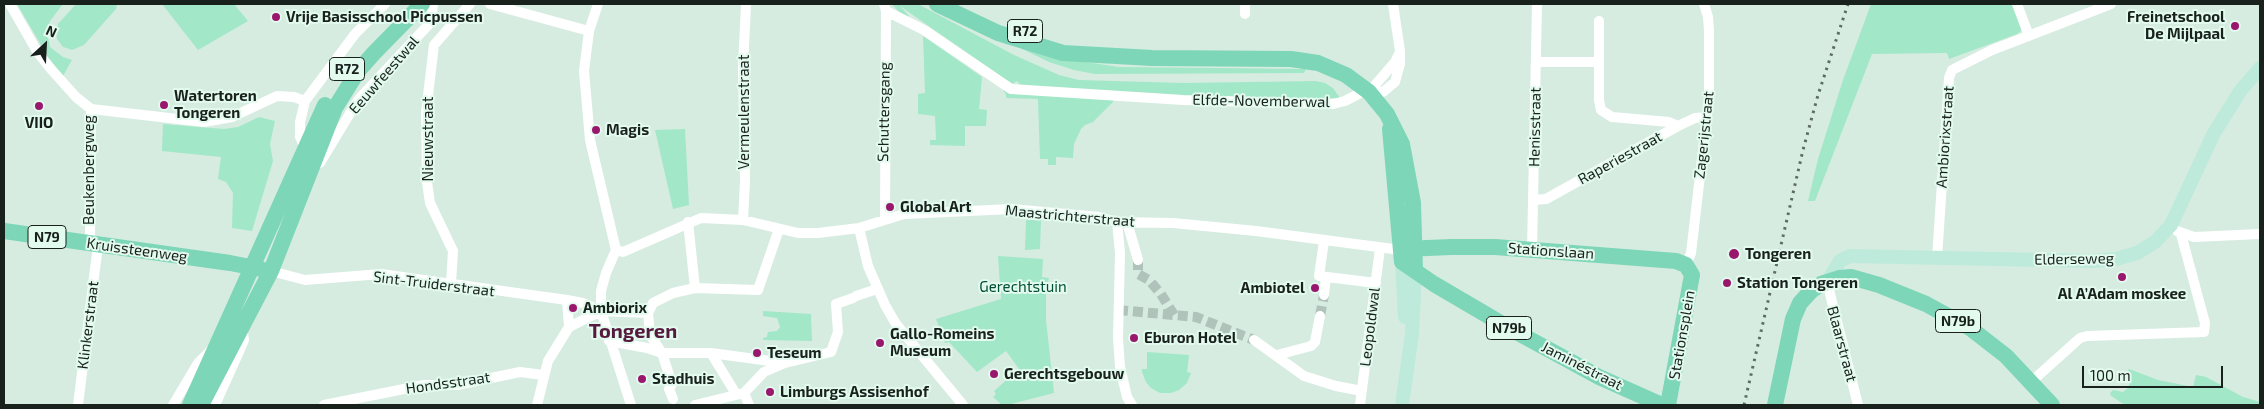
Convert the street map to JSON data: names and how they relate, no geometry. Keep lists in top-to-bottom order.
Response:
{
  "streets": {
    "main road": [
      "R72",
      "Eeuwfeestwal",
      "N79",
      "Kruissteenweg",
      "Stationslaan",
      "Elderseweg",
      "N79b",
      "Leopoldwal",
      "Stationsplein",
      "Jaminéstraat"
    ],
    "street": [
      "Elfde-Novemberwal",
      "Vermeulenstraat",
      "Schuttersgang",
      "Henisstraat",
      "Zagerijstraat",
      "Ambiorixstraat",
      "Nieuwstraat",
      "Raperiestraat",
      "Beukenbergweg",
      "Maastrichterstraat",
      "Sint-Truiderstraat",
      "Klinkerstraat",
      "Blaarstraat",
      "Hondsstraat"
    ]
  },
  "crossings": [
    ["R72", "Eeuwfeestwal"],
    ["R72", "Elfde-Novemberwal"],
    ["R72", "Maastrichterstraat"],
    ["R72", "Kruissteenweg"],
    ["R72", "Stationslaan"],
    ["R72", "Sint-Truiderstraat"],
    ["R72", "Leopoldwal"],
    ["R72", "Jaminéstraat"],
    ["Eeuwfeestwal", "Kruissteenweg"],
    ["Eeuwfeestwal", "Sint-Truiderstraat"],
    ["Elfde-Novemberwal", "Schuttersgang"],
    ["Vermeulenstraat", "Maastrichterstraat"],
    ["Schuttersgang", "Maastrichterstraat"],
    ["Henisstraat", "Raperiestraat"],
    ["Henisstraat", "Stationslaan"],
    ["Zagerijstraat", "Raperiestraat"],
    ["Zagerijstraat", "Stationslaan"],
    ["Zagerijstraat", "Stationsplein"],
    ["Ambiorixstraat", "Elderseweg"],
    ["Nieuwstraat", "Sint-Truiderstraat"],
    ["Beukenbergweg", "Kruissteenweg"],
    ["Beukenbergweg", "Klinkerstraat"],
    ["Maastrichterstraat", "Stationslaan"],
    ["Maastrichterstraat", "Leopoldwal"],
    ["Maastrichterstraat", "Jaminéstraat"],
    ["Kruissteenweg", "Sint-Truiderstraat"],
    ["Kruissteenweg", "Klinkerstraat"],
    ["Stationslaan", "Leopoldwal"],
    ["Stationslaan", "Stationsplein"],
    ["Stationslaan", "Jaminéstraat"],
    ["Elderseweg", "N79b"],
    ["Elderseweg", "Blaarstraat"],
    ["N79b", "Blaarstraat"],
    ["Leopoldwal", "Jaminéstraat"]
  ],
  "districts": ["Tongeren"],
  "parks": ["Gerechtstuin"],
  "places": [
    "Vrije Basisschool Picpussen",
    "Freinetschool De Mijlpaal",
    "Watertoren Tongeren",
    "VIIO",
    "Magis",
    "Global Art",
    "Tongeren",
    "Al A’Adam moskee",
    "Station Tongeren",
    "Ambiotel",
    "Ambiorix",
    "Eburon Hotel",
    "Gallo-Romeins Museum",
    "Teseum",
    "Gerechtsgebouw",
    "Stadhuis",
    "Limburgs Assisenhof"
  ],
  "scale_bar": "100 m",
  "north": "top right"
}
